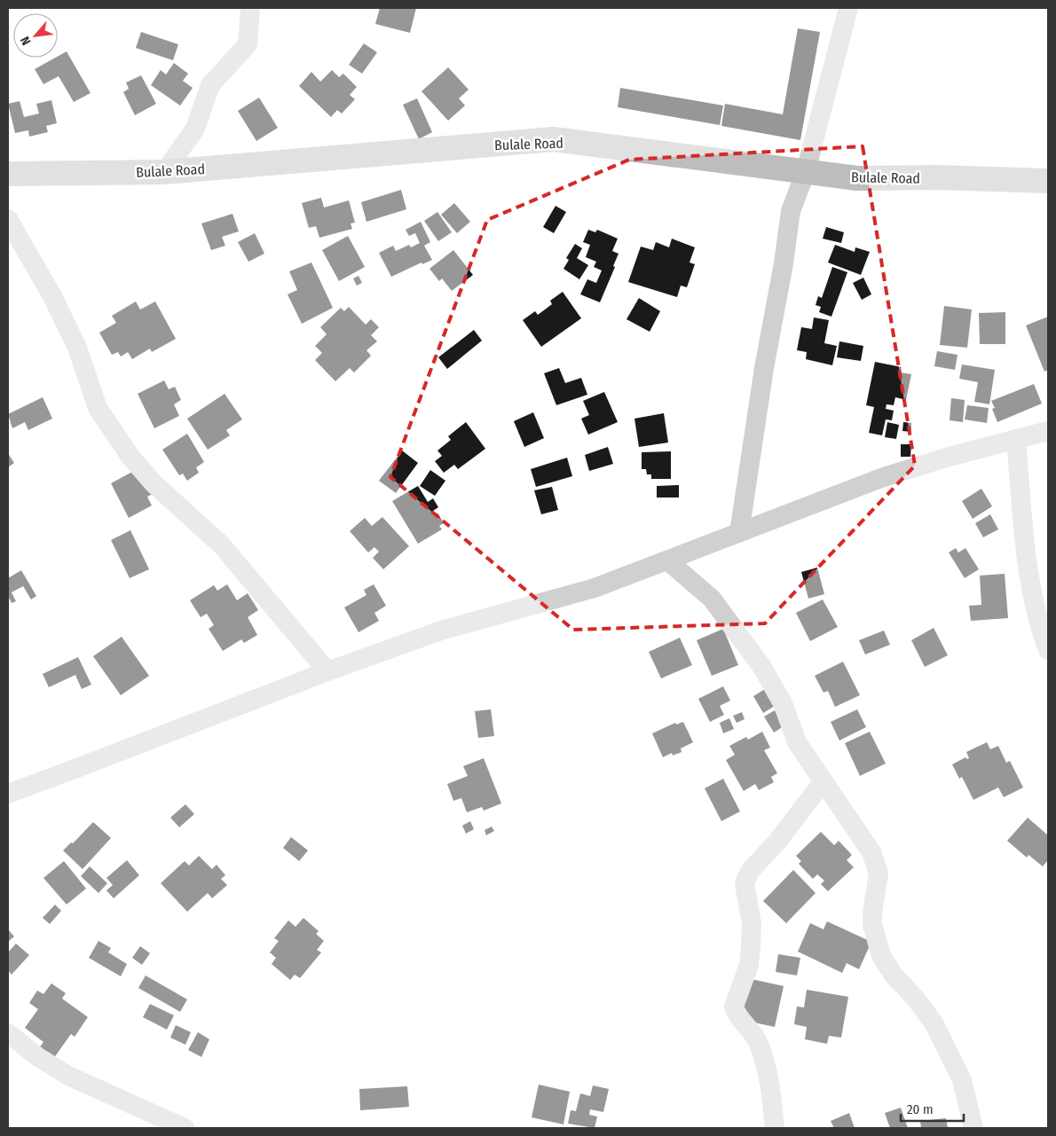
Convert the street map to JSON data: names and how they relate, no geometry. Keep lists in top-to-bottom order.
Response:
{
  "streets": {
    "street": ["Bulale Road"]
  },
  "scale_bar": "20 m",
  "north": "bottom left"
}
